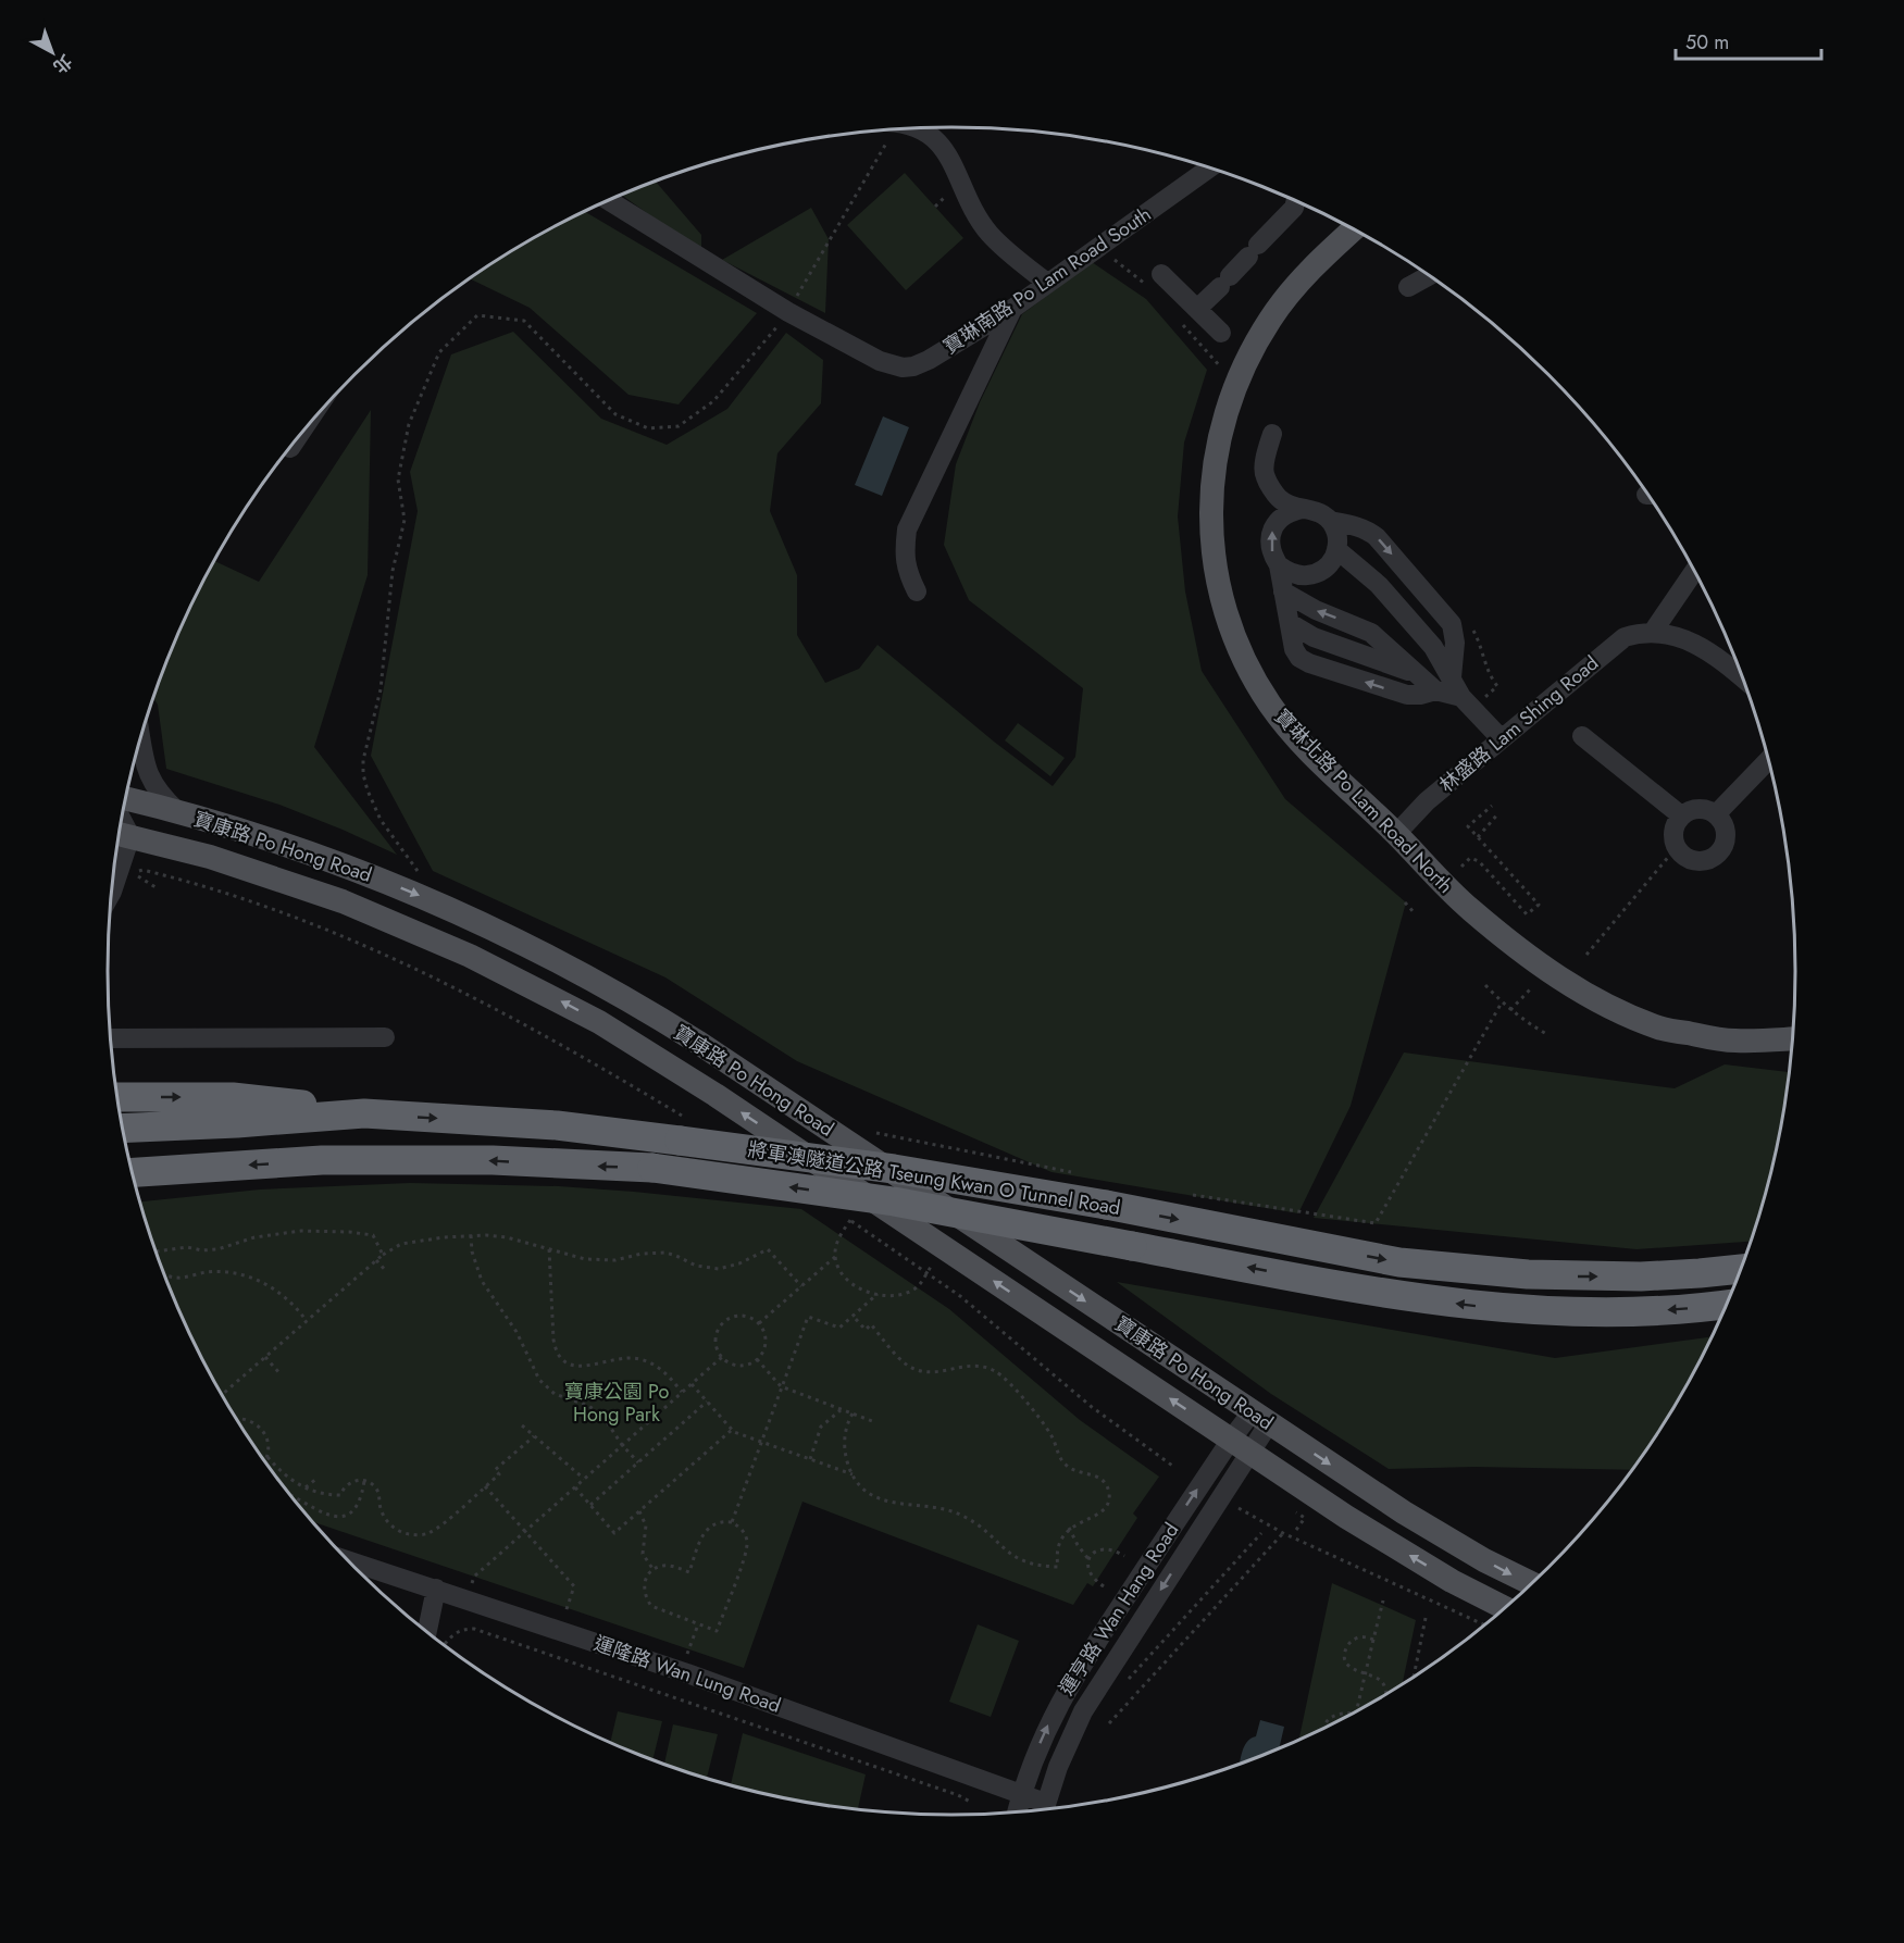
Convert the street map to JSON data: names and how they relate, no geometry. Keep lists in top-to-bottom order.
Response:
{
  "streets": {
    "highway": ["將軍澳隧道公路 Tseung Kwan O Tunnel Road"],
    "main road": ["寶琳北路 Po Lam Road North", "寶康路 Po Hong Road"],
    "street": [
      "寶琳南路 Po Lam Road South",
      "林盛路 Lam Shing Road",
      "運亨路 Wan Hang Road",
      "運隆路 Wan Lung Road"
    ]
  },
  "crossings": [
    ["林盛路 Lam Shing Road", "寶琳北路 Po Lam Road North"],
    ["寶康路 Po Hong Road", "運亨路 Wan Hang Road"],
    ["運亨路 Wan Hang Road", "運隆路 Wan Lung Road"]
  ],
  "parks": ["寶康公園 Po Hong Park"],
  "scale_bar": "50 m",
  "north": "bottom right"
}
